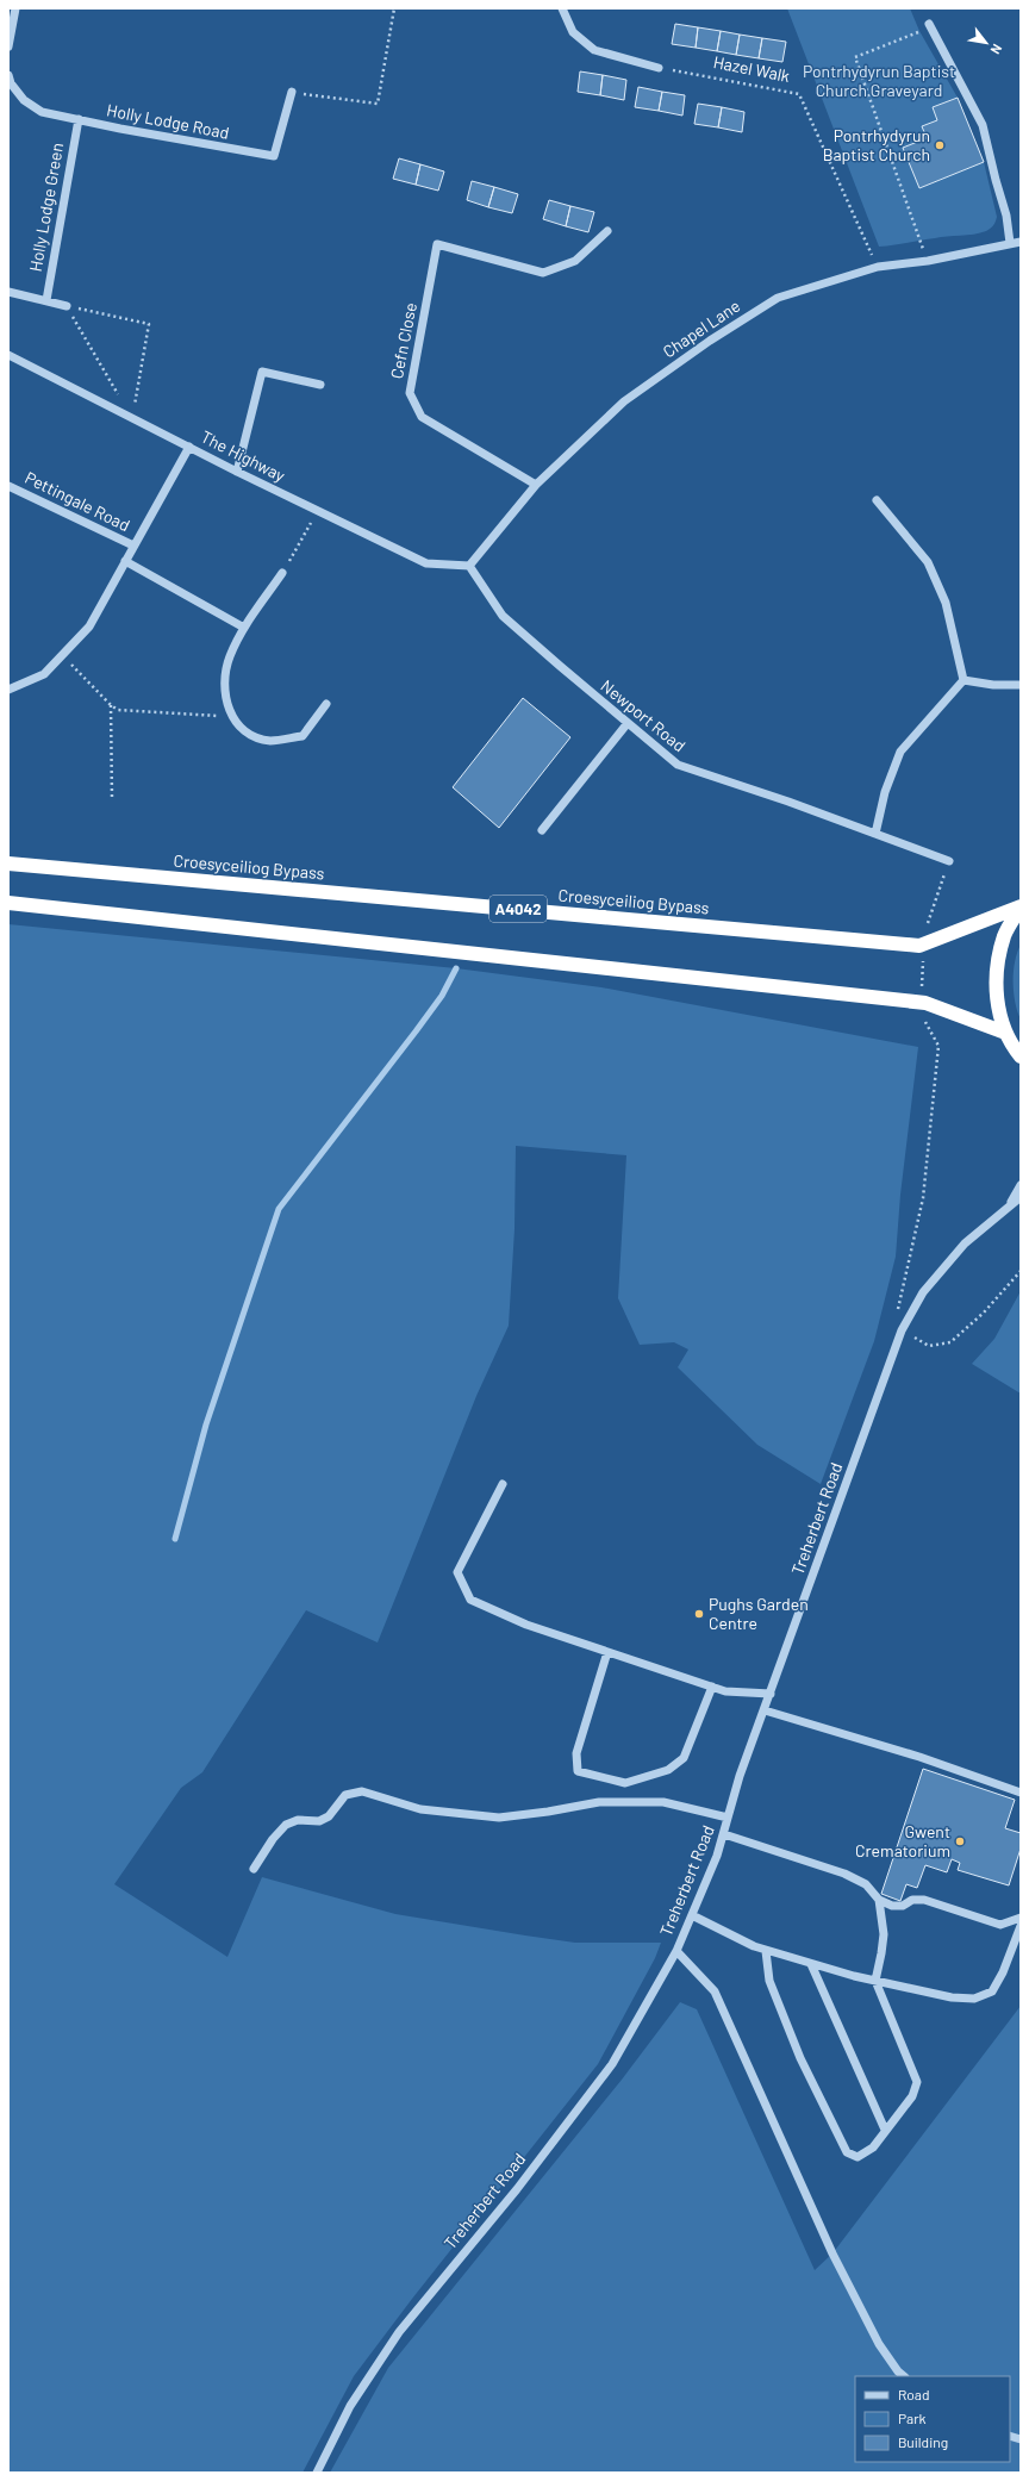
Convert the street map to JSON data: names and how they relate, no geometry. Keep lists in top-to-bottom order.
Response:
{
  "streets": {
    "highway": ["Croesyceiliog Bypass", "A4042"],
    "street": [
      "Holly Lodge Road",
      "Holly Lodge Green",
      "Chapel Lane",
      "Cefn Close",
      "The Highway",
      "Pettingale Road",
      "Newport Road",
      "Treherbert Road"
    ],
    "path": ["Hazel Walk"]
  },
  "crossings": [
    ["Hazel Walk", "Chapel Lane"],
    ["Holly Lodge Road", "Holly Lodge Green"],
    ["Chapel Lane", "Cefn Close"],
    ["Chapel Lane", "The Highway"],
    ["Chapel Lane", "Newport Road"],
    ["The Highway", "Pettingale Road"],
    ["The Highway", "Newport Road"]
  ],
  "parks": ["Pontrhydyrun Baptist Church Graveyard"],
  "places": ["Pontrhydyrun Baptist Church", "Pughs Garden Centre", "Gwent Crematorium"],
  "legend": ["Road", "Park", "Building"],
  "north": "bottom right"
}
